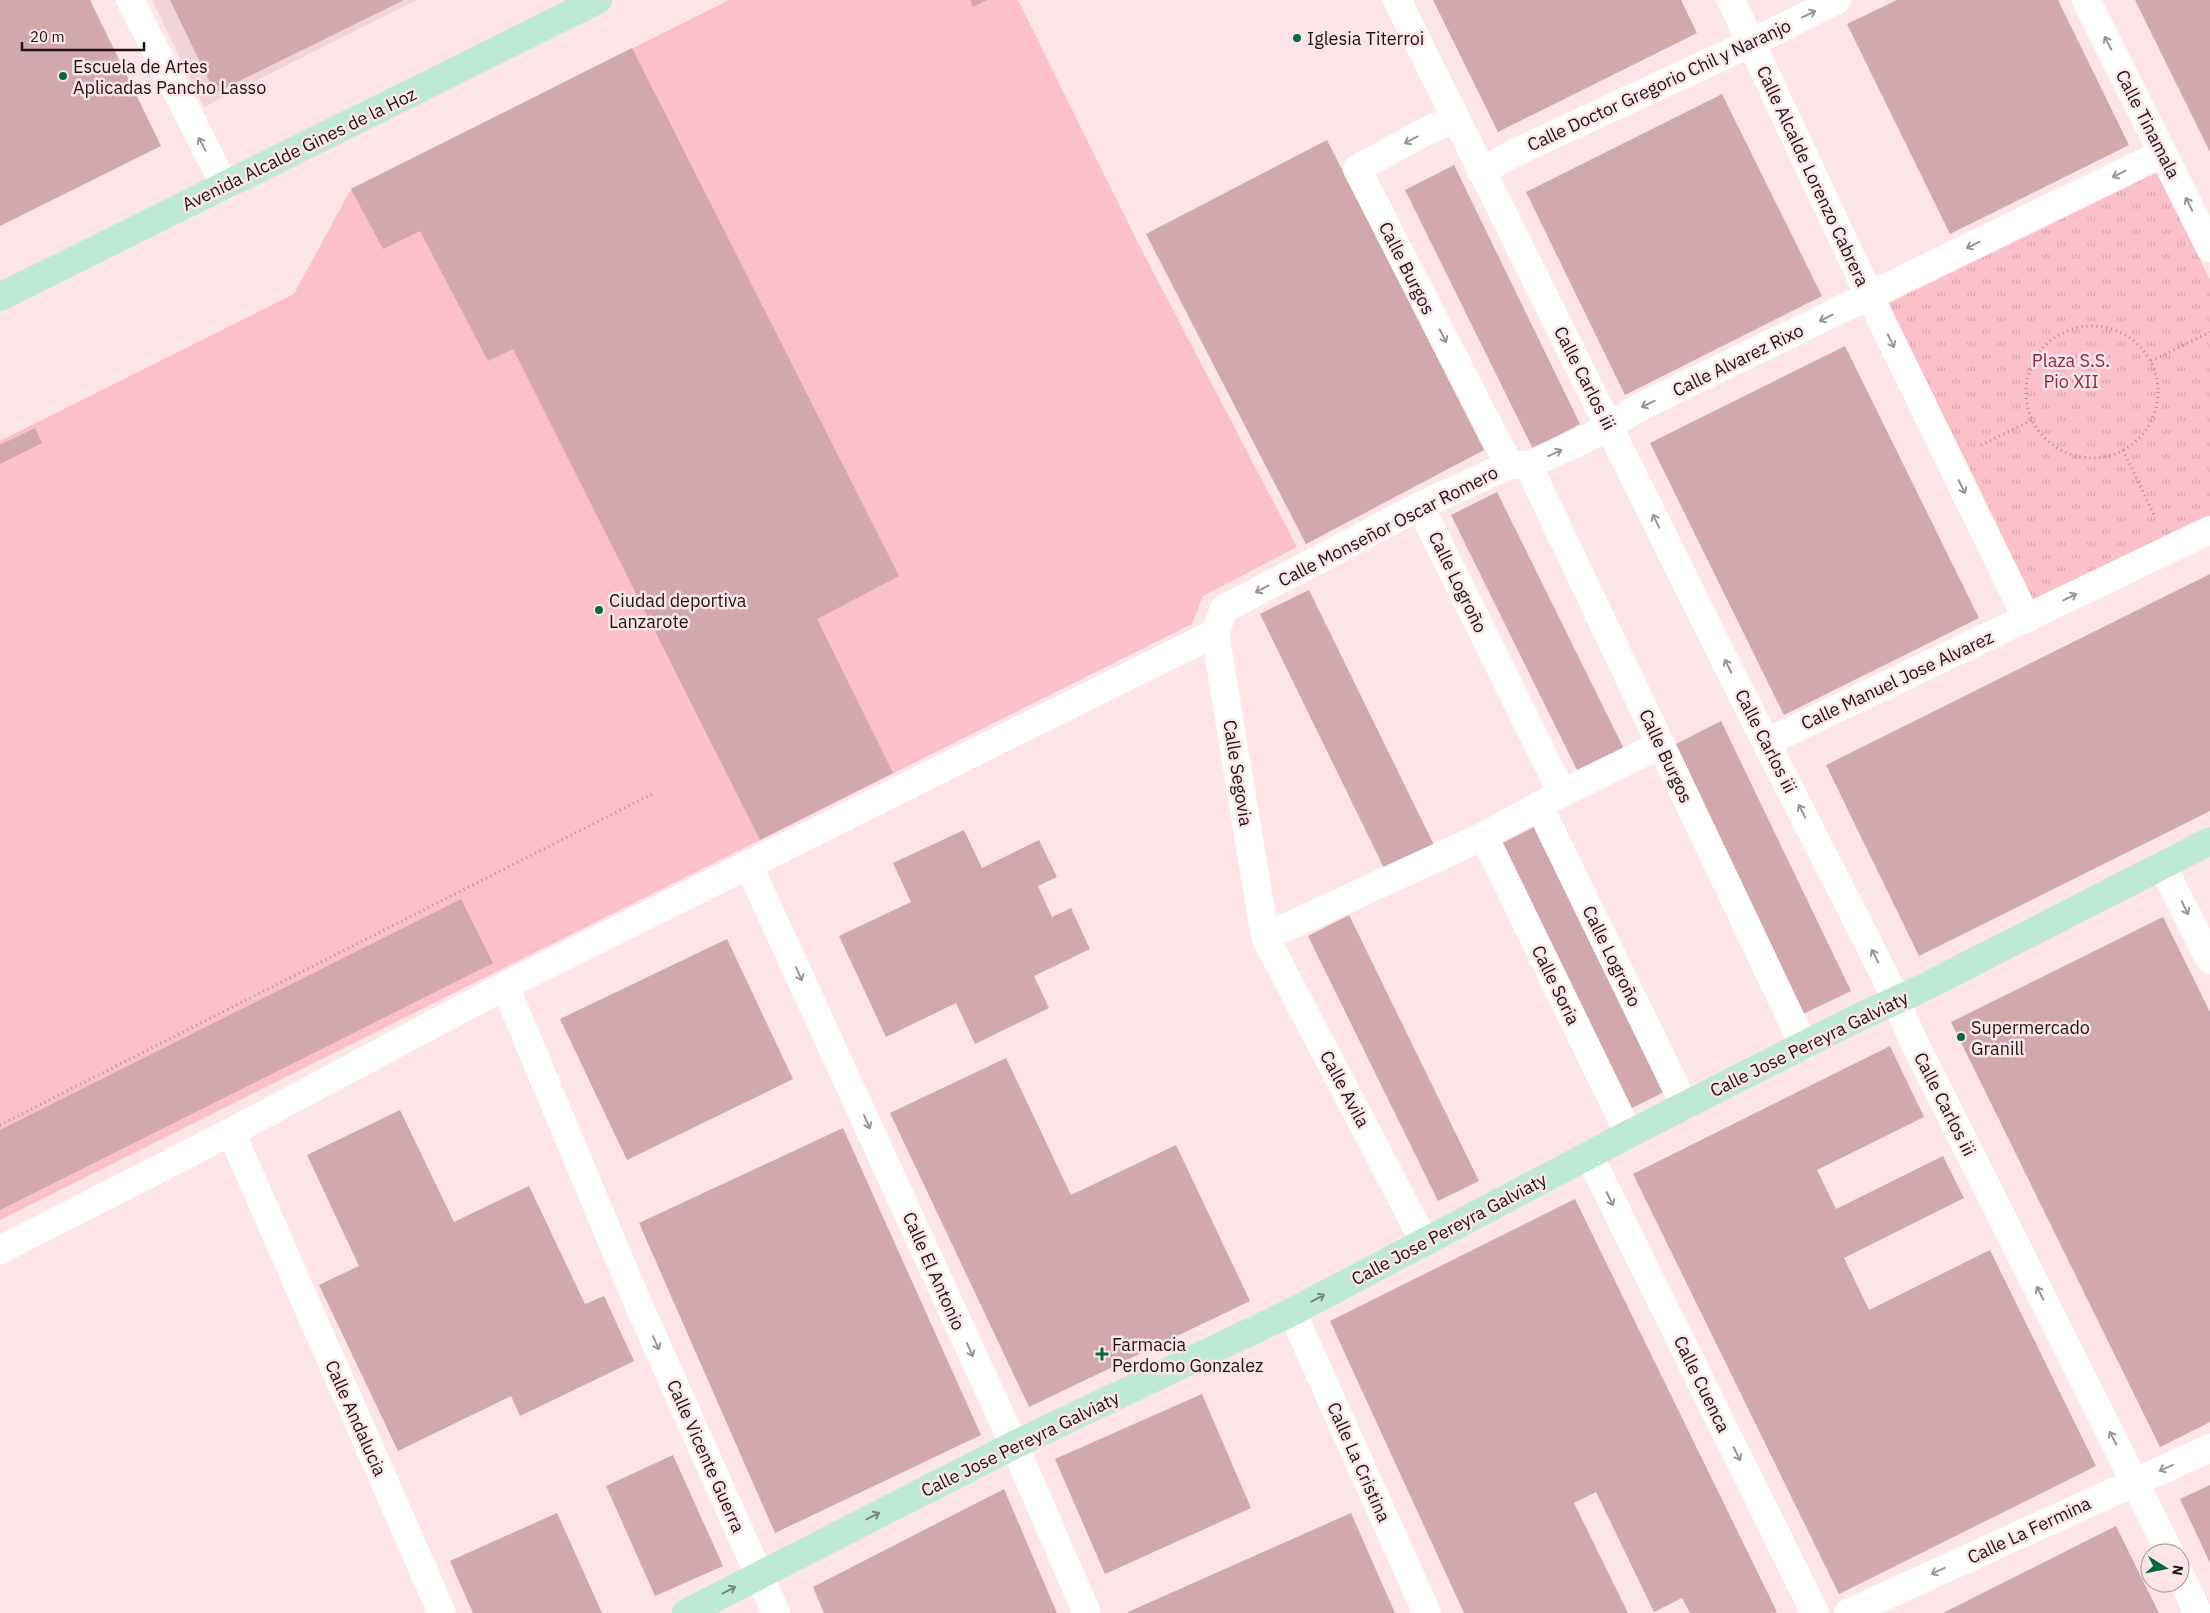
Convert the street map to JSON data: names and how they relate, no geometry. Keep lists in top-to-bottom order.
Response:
{
  "streets": {
    "street": [
      "Calle Doctor Gregorio Chil y Naranjo",
      "Calle Tinamala",
      "Avenida Alcalde Gines de la Hoz",
      "Calle Alcalde Lorenzo Cabrera",
      "Calle Burgos",
      "Calle Alvarez Rixo",
      "Calle Carlos iii",
      "Calle Monseñor Oscar Romero",
      "Calle Logroño",
      "Calle Manuel Jose Alvarez",
      "Calle Segovia",
      "Calle Soria",
      "Calle Jose Pereyra Galviaty",
      "Calle Avila",
      "Calle El Antonio",
      "Calle Cuenca",
      "Calle Andalucia",
      "Calle Vicente Guerra",
      "Calle La Cristina",
      "Calle La Fermina"
    ]
  },
  "crossings": [
    ["Calle Doctor Gregorio Chil y Naranjo", "Calle Alcalde Lorenzo Cabrera"],
    ["Calle Doctor Gregorio Chil y Naranjo", "Calle Carlos iii"],
    ["Calle Alcalde Lorenzo Cabrera", "Calle Alvarez Rixo"],
    ["Calle Burgos", "Calle Carlos iii"],
    ["Calle Burgos", "Calle Monseñor Oscar Romero"],
    ["Calle Burgos", "Calle Jose Pereyra Galviaty"],
    ["Calle Alvarez Rixo", "Calle Carlos iii"],
    ["Calle Alvarez Rixo", "Calle Monseñor Oscar Romero"],
    ["Calle Carlos iii", "Calle Monseñor Oscar Romero"],
    ["Calle Carlos iii", "Calle Manuel Jose Alvarez"],
    ["Calle Carlos iii", "Calle Jose Pereyra Galviaty"],
    ["Calle Carlos iii", "Calle La Fermina"],
    ["Calle Monseñor Oscar Romero", "Calle Logroño"],
    ["Calle Monseñor Oscar Romero", "Calle Segovia"],
    ["Calle Monseñor Oscar Romero", "Calle El Antonio"],
    ["Calle Monseñor Oscar Romero", "Calle Andalucia"],
    ["Calle Monseñor Oscar Romero", "Calle Vicente Guerra"],
    ["Calle Logroño", "Calle Jose Pereyra Galviaty"],
    ["Calle Segovia", "Calle Avila"],
    ["Calle Soria", "Calle Jose Pereyra Galviaty"],
    ["Calle Jose Pereyra Galviaty", "Calle Avila"],
    ["Calle Jose Pereyra Galviaty", "Calle El Antonio"],
    ["Calle Jose Pereyra Galviaty", "Calle Cuenca"],
    ["Calle Jose Pereyra Galviaty", "Calle Vicente Guerra"],
    ["Calle Jose Pereyra Galviaty", "Calle La Cristina"]
  ],
  "one_way": [
    "Calle Tinamala",
    "Calle Alvarez Rixo",
    "Calle Carlos iii",
    "Calle El Antonio",
    "Calle Cuenca",
    "Calle Vicente Guerra",
    "Calle La Fermina"
  ],
  "parks": ["Plaza S.S. Pio XII"],
  "places": {
    "other": [
      "Iglesia Titerroi",
      "Escuela de Artes Aplicadas Pancho Lasso",
      "Ciudad deportiva Lanzarote",
      "Supermercado Granill"
    ],
    "health": ["Farmacia Perdomo Gonzalez"]
  },
  "scale_bar": "20 m",
  "north": "right"
}
